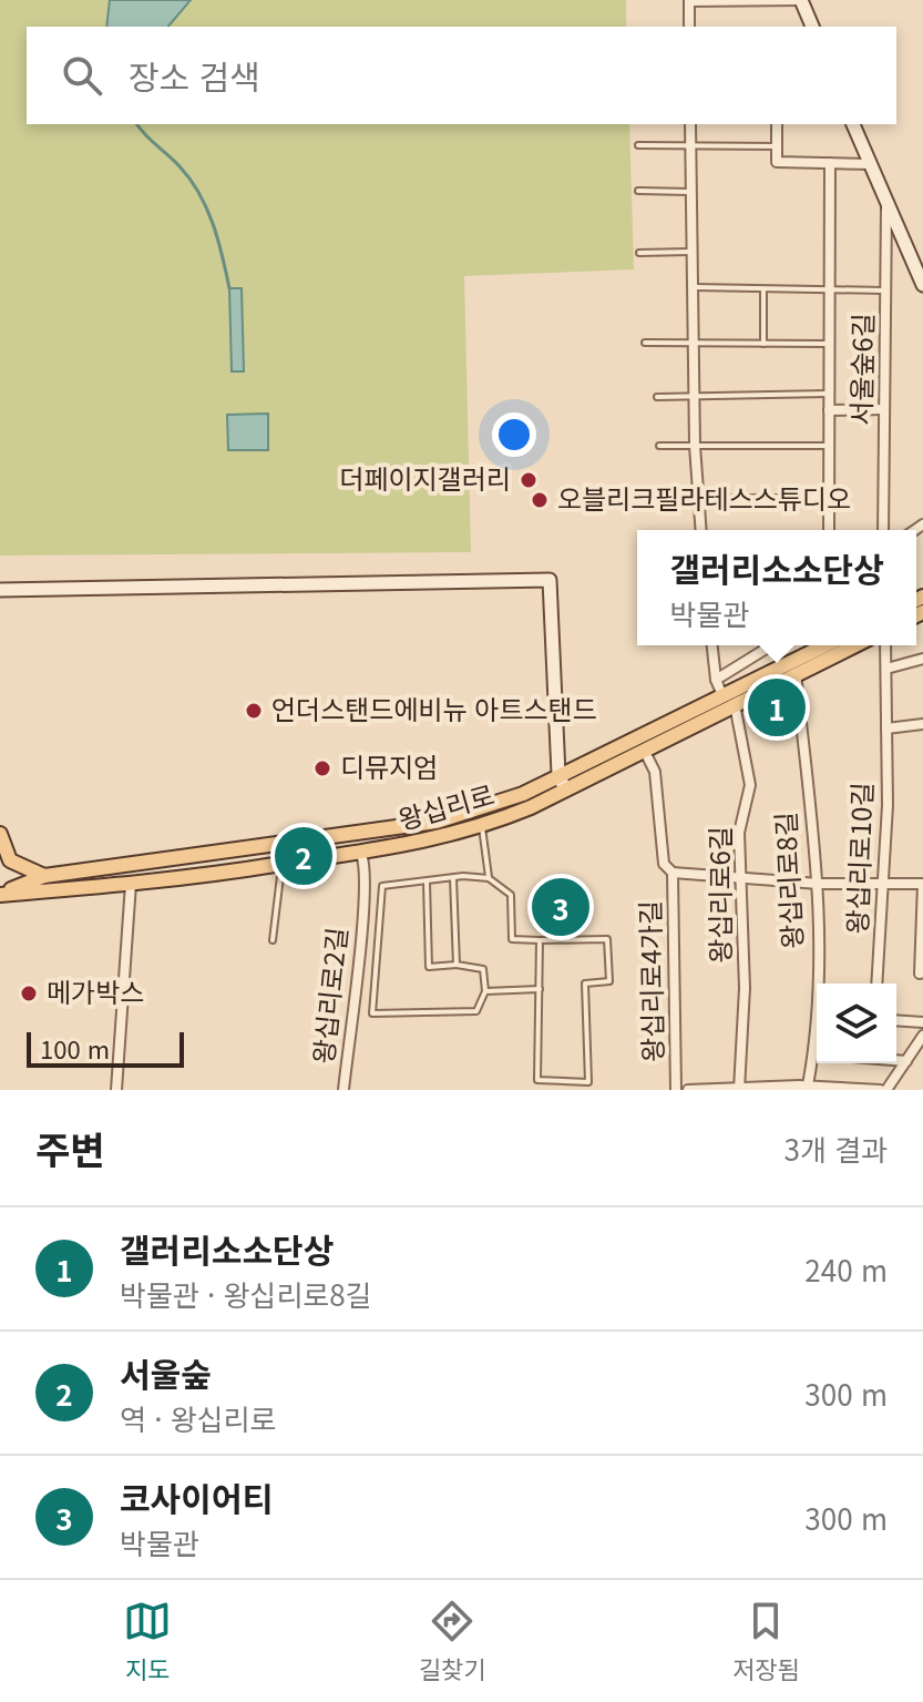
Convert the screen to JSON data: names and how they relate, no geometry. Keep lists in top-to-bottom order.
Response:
{
  "streets": {
    "main road": ["왕십리로"],
    "street": [
      "서울숲6길",
      "왕십리로10길",
      "왕십리로8길",
      "왕십리로6길",
      "왕십리로4가길",
      "왕십리로2길"
    ]
  },
  "crossings": [
    ["왕십리로", "왕십리로8길"],
    ["왕십리로", "왕십리로6길"],
    ["왕십리로", "왕십리로4가길"],
    ["왕십리로", "왕십리로2길"]
  ],
  "places": [
    "더페이지갤러리",
    "오블리크필라테스스튜디오",
    "언더스탠드에비뉴 아트스탠드",
    "디뮤지엄",
    "메가박스"
  ],
  "scale_bar": "100 m",
  "page": {
    "search": "장소 검색",
    "popup": ["갤러리소소단상", "박물관"],
    "pins": ["1", "2", "3"],
    "scale": "100 m",
    "heading": ["주변", "3개 결과"],
    "list": [
      {
        "mark": "1",
        "name": "갤러리소소단상",
        "note": "박물관 · 왕십리로8길",
        "value": "240 m"
      },
      {
        "mark": "2",
        "name": "서울숲",
        "note": "역 · 왕십리로",
        "value": "300 m"
      },
      {
        "mark": "3",
        "name": "코사이어티",
        "note": "박물관",
        "value": "300 m"
      }
    ],
    "nav": ["지도", "길찾기", "저장됨"]
  }
}
